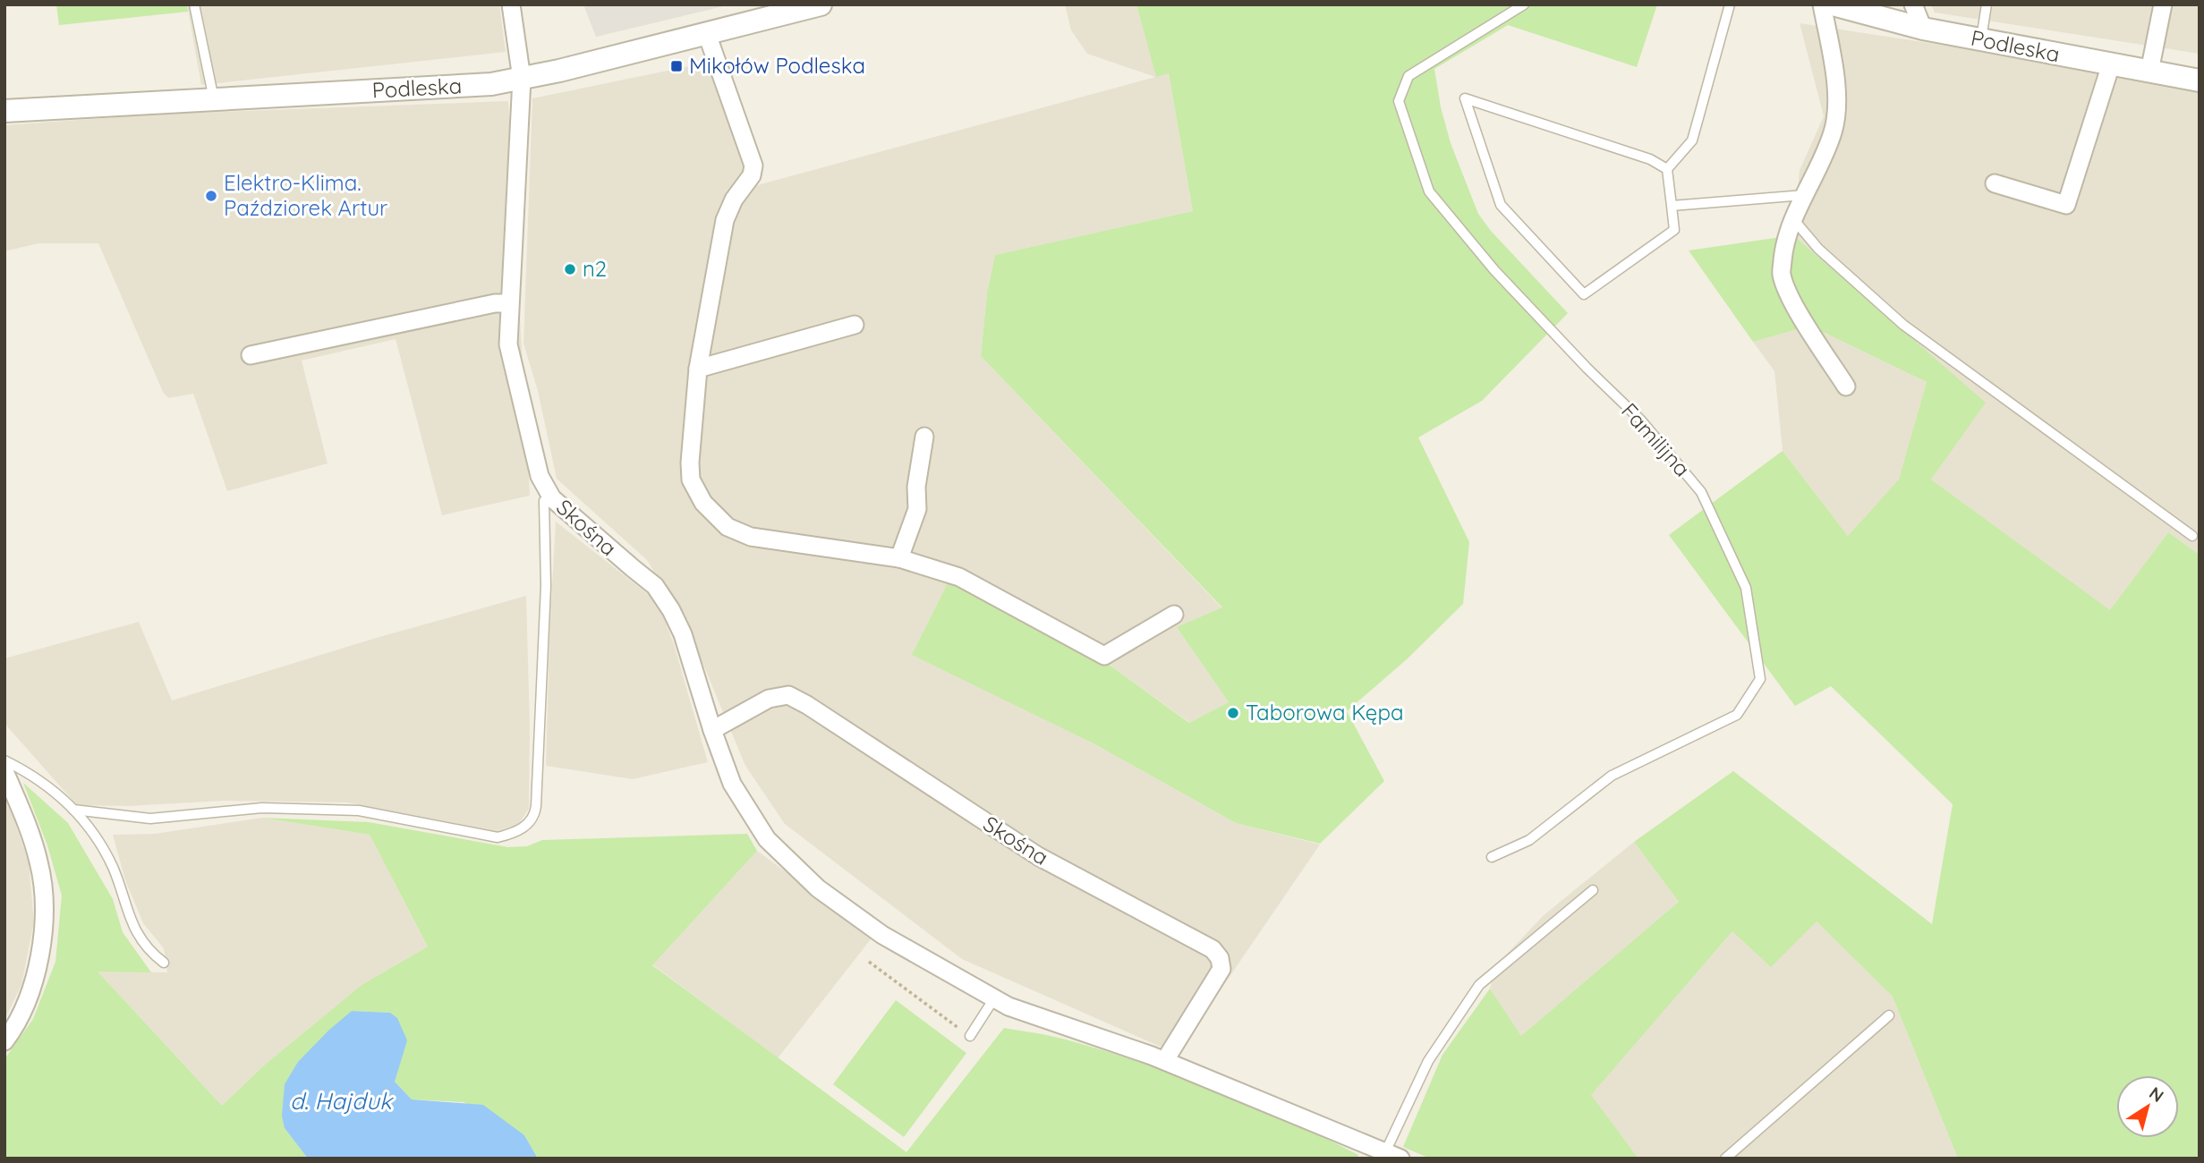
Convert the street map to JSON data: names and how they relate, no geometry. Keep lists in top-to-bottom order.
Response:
{
  "streets": {
    "street": ["Podleska", "Skośna"],
    "lane": ["Familijna"]
  },
  "crossings": [
    ["Podleska", "Skośna"]
  ],
  "water": ["d. Hajduk"],
  "places": {
    "transit": ["Mikołów Podleska"],
    "other": ["Elektro-Klima. Paździorek Artur", "n2", "Taborowa Kępa"]
  },
  "north": "top right"
}
